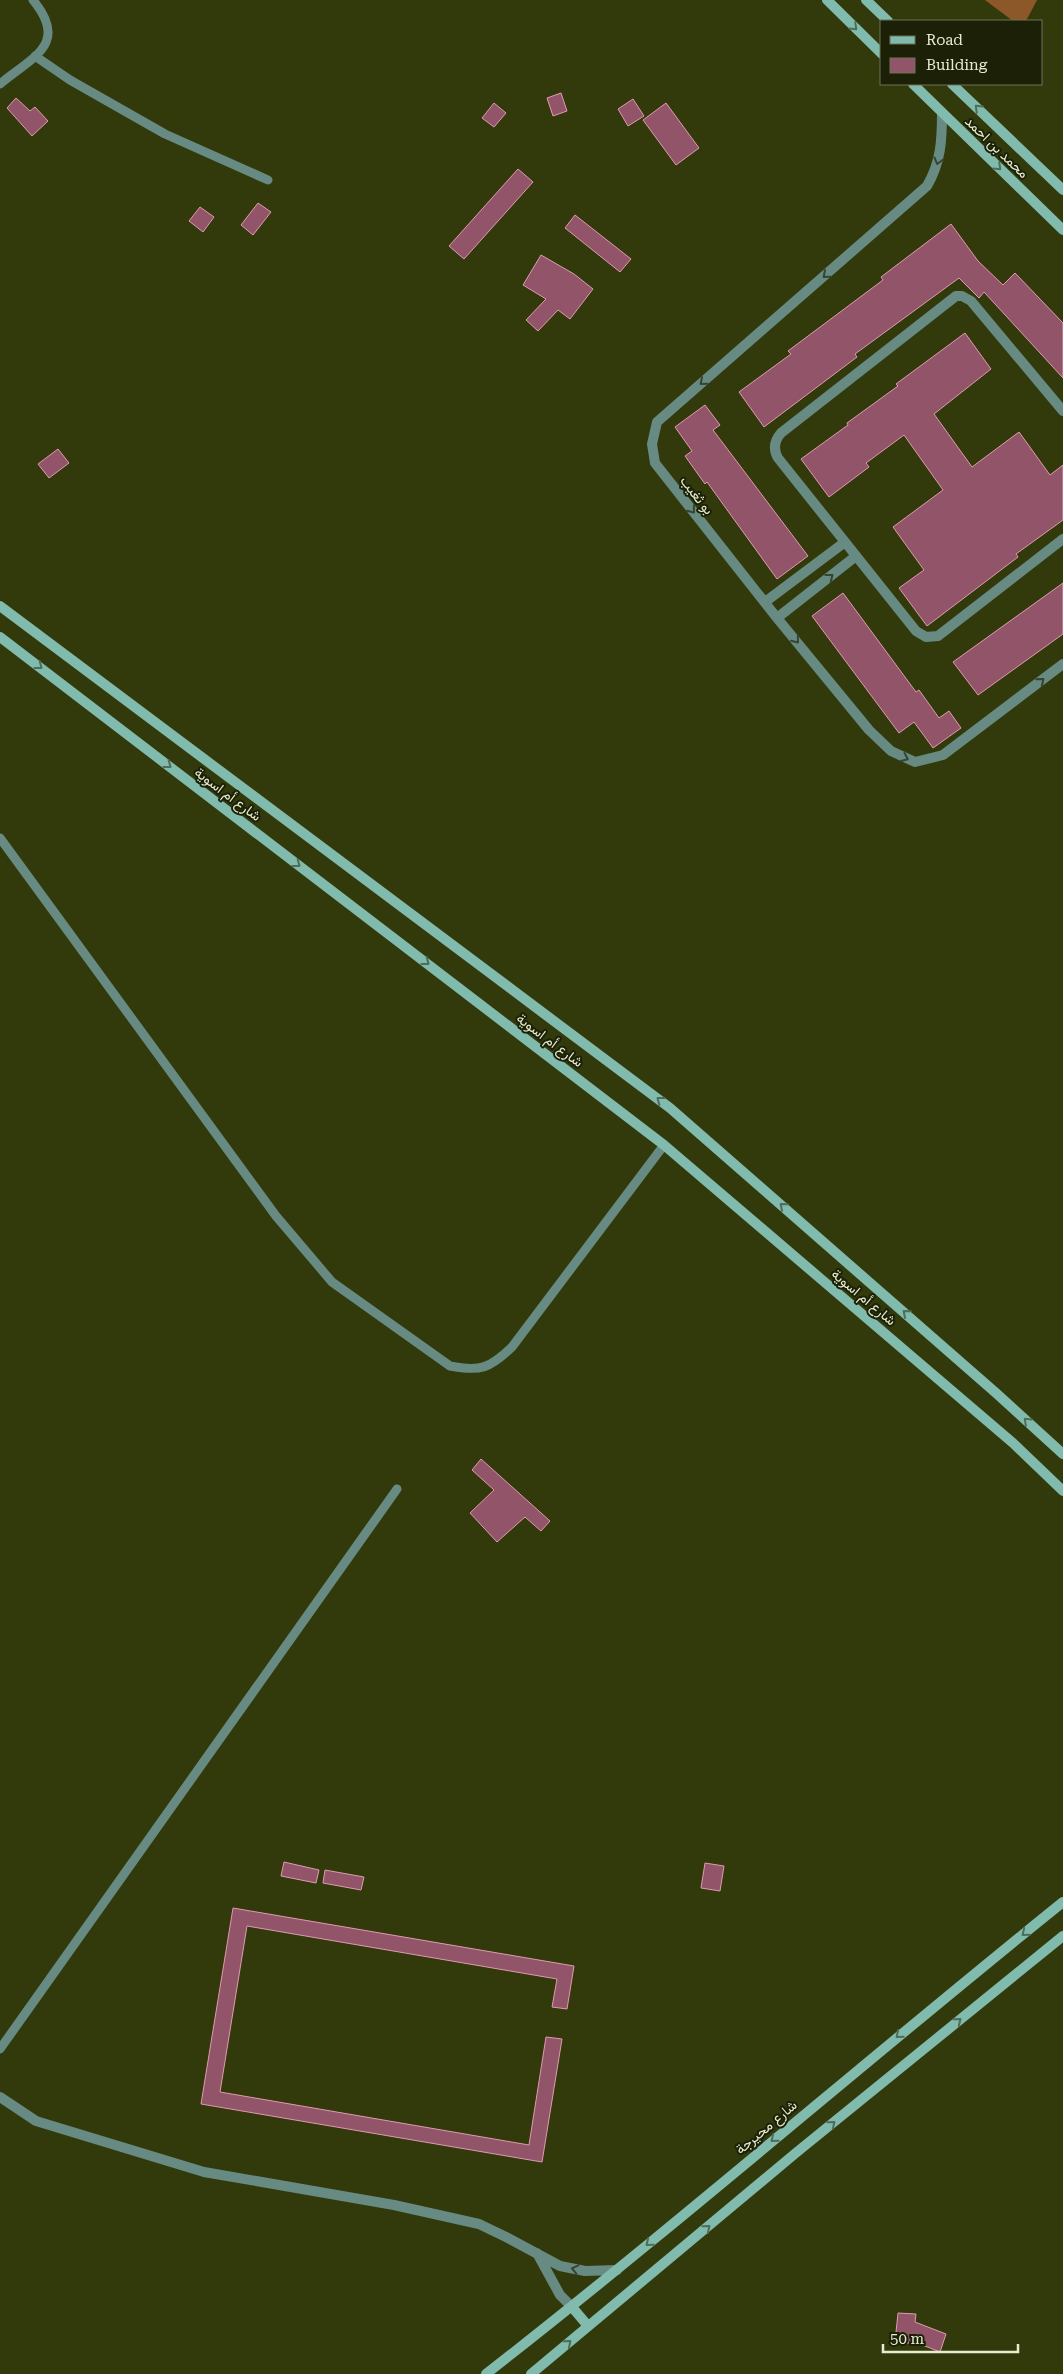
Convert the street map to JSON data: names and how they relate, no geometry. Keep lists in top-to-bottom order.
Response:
{
  "streets": {
    "street": [
      "محمد بن احمد",
      "بو ثغيب",
      "شارع أم اسوية",
      "شارع محيرجة"
    ]
  },
  "crossings": [
    ["محمد بن احمد", "بو ثغيب"]
  ],
  "legend": ["Road", "Building"],
  "scale_bar": "50 m"
}
